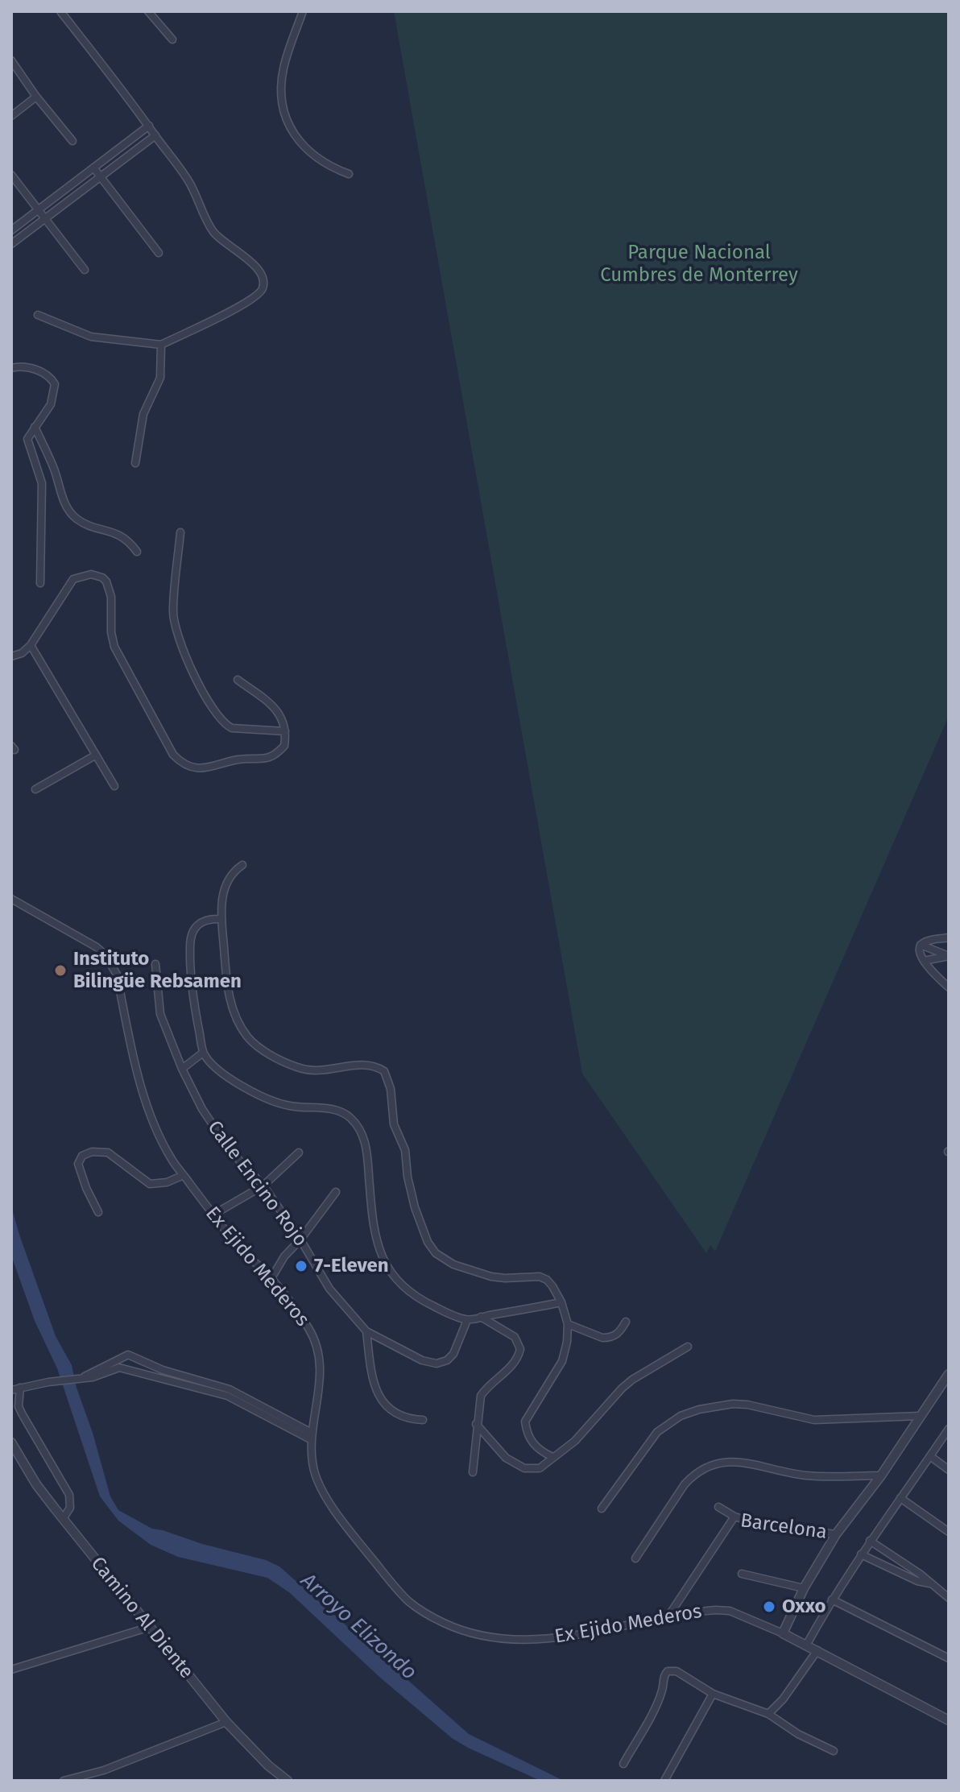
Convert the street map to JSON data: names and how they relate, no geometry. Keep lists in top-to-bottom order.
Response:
{
  "streets": {
    "street": [
      "Calle Encino Rojo",
      "Ex Ejido Mederos",
      "Barcelona",
      "Camino Al Diente"
    ]
  },
  "crossings": [
    ["Ex Ejido Mederos", "Barcelona"]
  ],
  "water": ["Arroyo Elizondo"],
  "parks": ["Parque Nacional Cumbres de Monterrey"],
  "places": ["Instituto Bilingüe Rebsamen", "7-Eleven", "Oxxo"]
}
